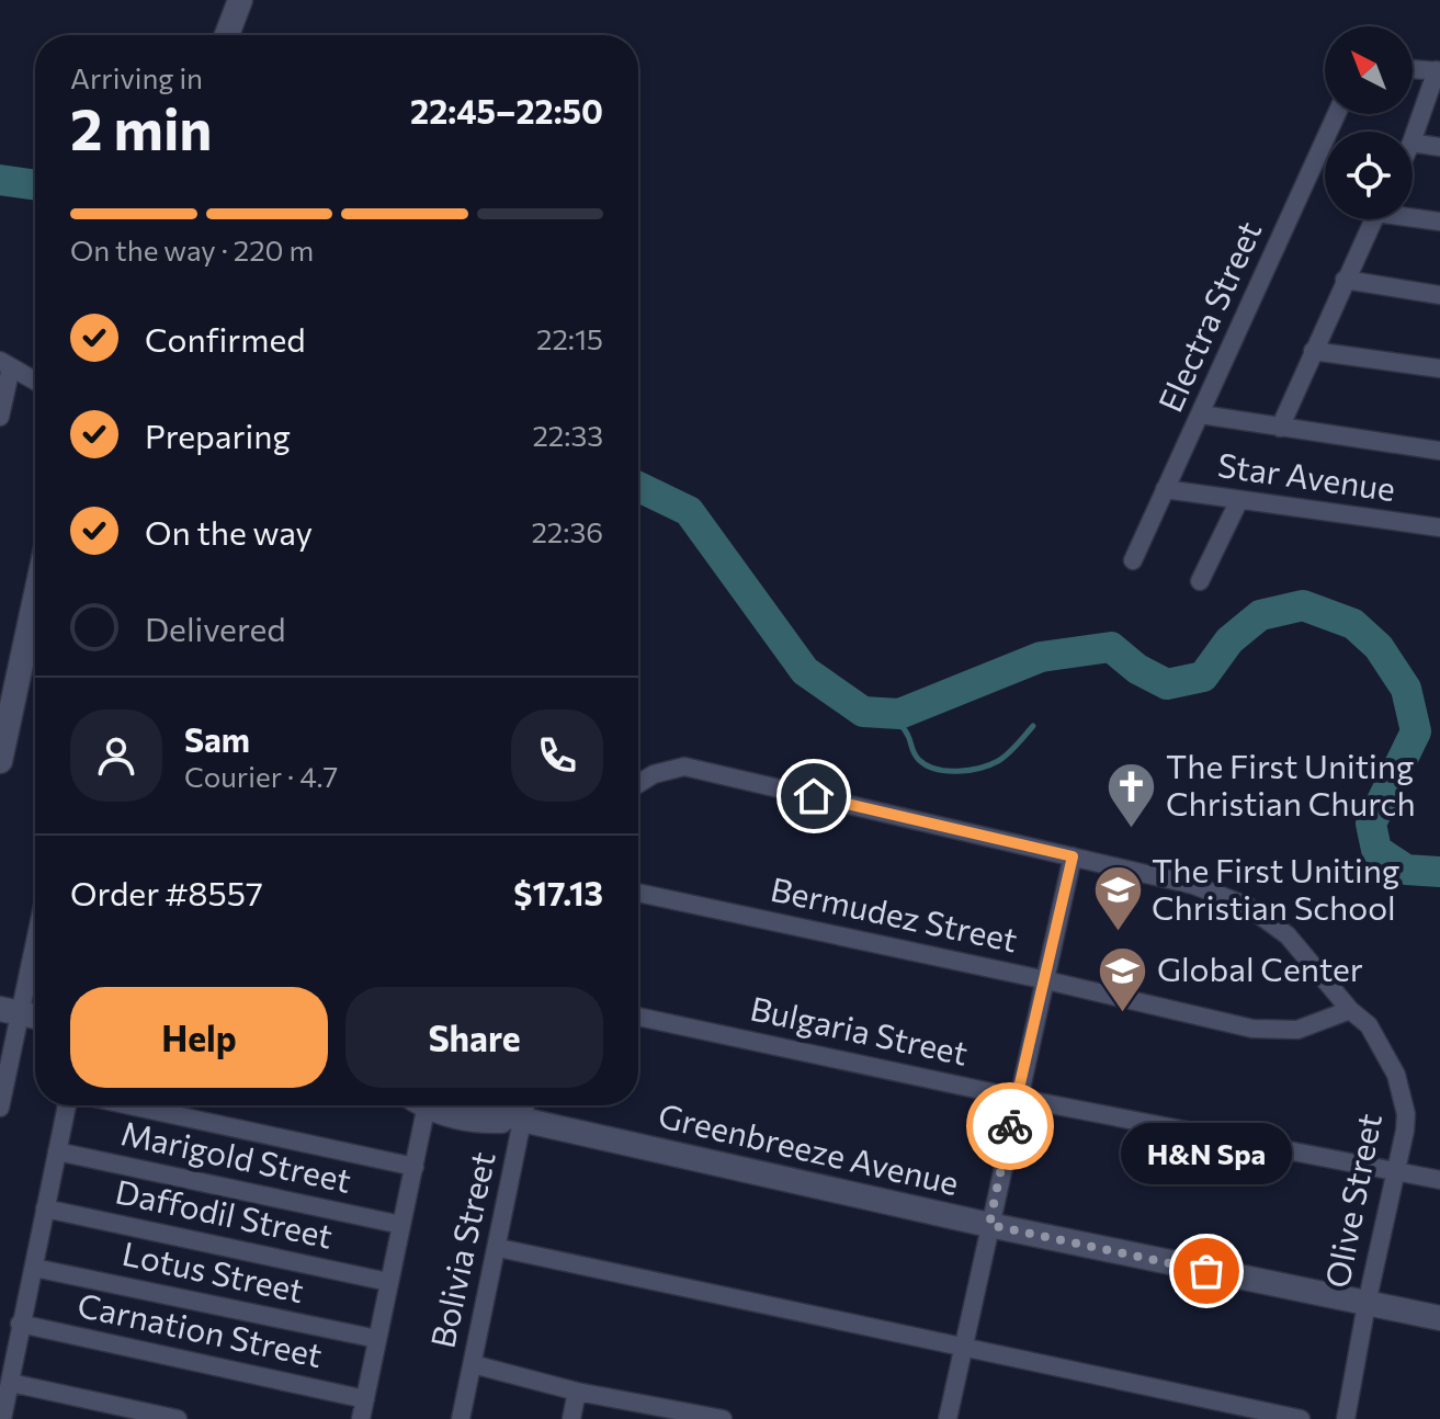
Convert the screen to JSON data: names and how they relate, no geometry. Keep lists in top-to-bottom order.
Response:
{
  "streets": {
    "street": [
      "Electra Street",
      "Star Avenue",
      "Bermudez Street",
      "Bulgaria Street",
      "Greenbreeze Avenue",
      "Marigold Street",
      "Olive Street",
      "Daffodil Street",
      "Bolivia Street",
      "Lotus Street",
      "Carnation Street"
    ]
  },
  "crossings": [
    ["Electra Street", "Star Avenue"],
    ["Bermudez Street", "Olive Street"],
    ["Bulgaria Street", "Olive Street"],
    ["Greenbreeze Avenue", "Olive Street"],
    ["Greenbreeze Avenue", "Bolivia Street"]
  ],
  "places": {
    "church": ["The First Uniting Christian Church"],
    "school or university": ["The First Uniting Christian School", "Global Center"],
    "other": ["H&N Spa"]
  },
  "north": "top left",
  "page": {
    "heading": ["2 min", "Arriving in", "22:45–22:50"],
    "panel": [
      "Sam",
      "Courier · 4.7",
      "Order #8557",
      "$17.13"
    ],
    "bar": "On the way · 220 m",
    "list": [
      ["Confirmed", "22:15"],
      ["Preparing", "22:33"],
      ["On the way", "22:36"],
      "Delivered"
    ],
    "buttons": ["Help", "Share"],
    "bubble": "H&N Spa"
  }
}
